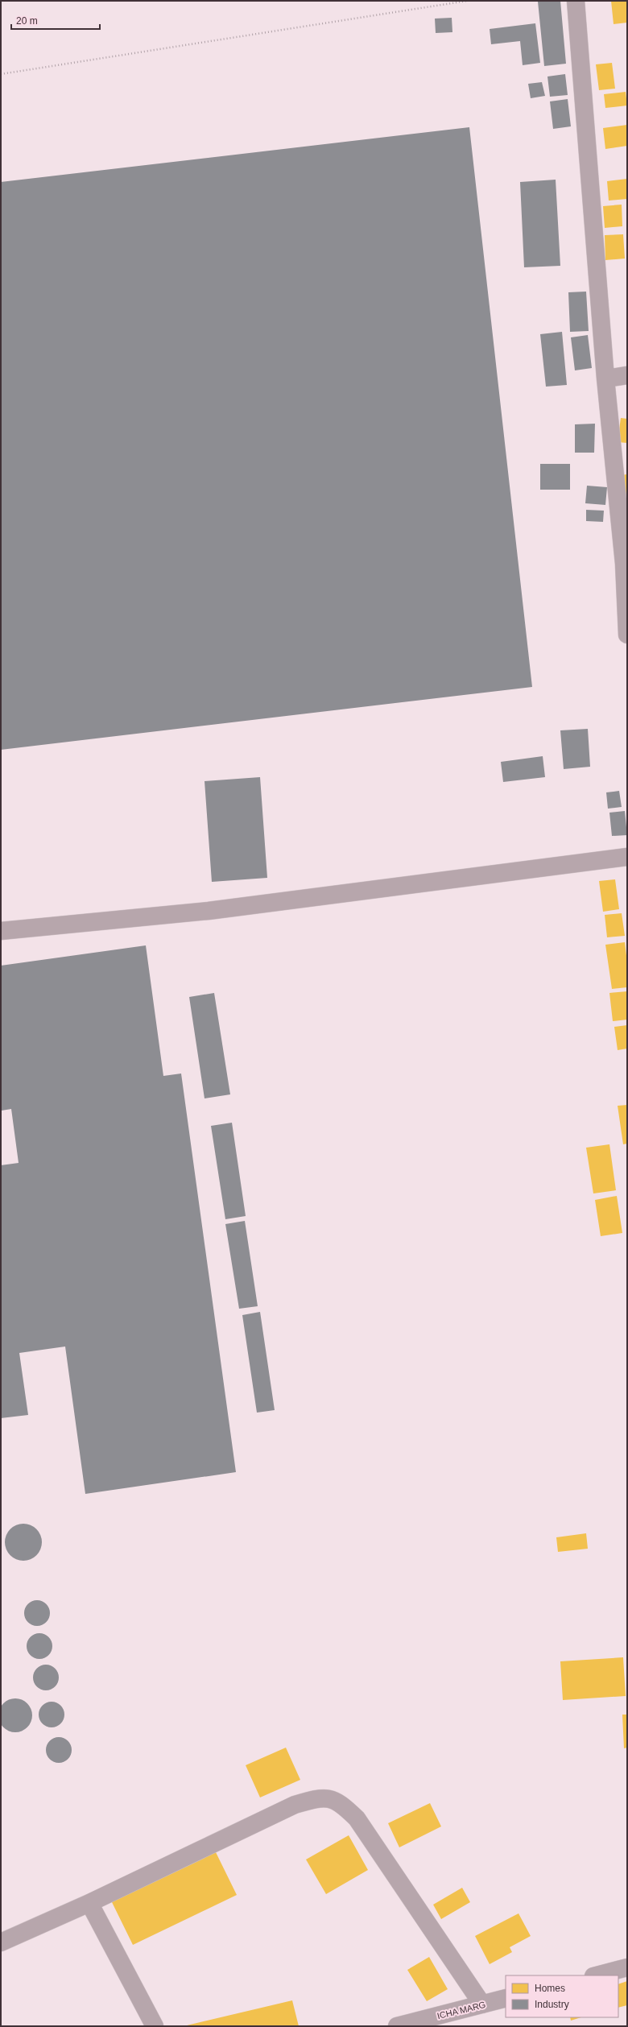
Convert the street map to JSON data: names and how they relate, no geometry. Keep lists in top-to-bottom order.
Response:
{
  "streets": {
    "street": ["ICHA MARG"]
  },
  "legend": ["Homes", "Industry"],
  "scale_bar": "20 m"
}
